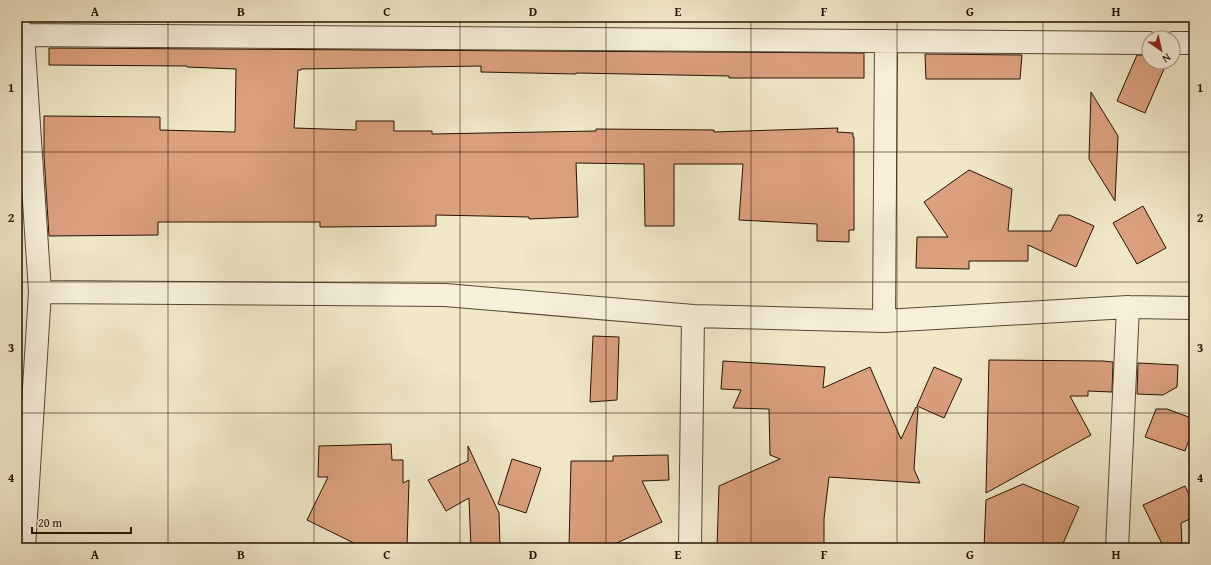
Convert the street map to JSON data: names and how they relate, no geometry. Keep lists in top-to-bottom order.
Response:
{
  "scale_bar": "20 m",
  "north": "bottom right",
  "grid": {
    "columns": [
      "A",
      "B",
      "C",
      "D",
      "E",
      "F",
      "G",
      "H"
    ],
    "rows": [
      "1",
      "2",
      "3",
      "4"
    ]
  }
}
